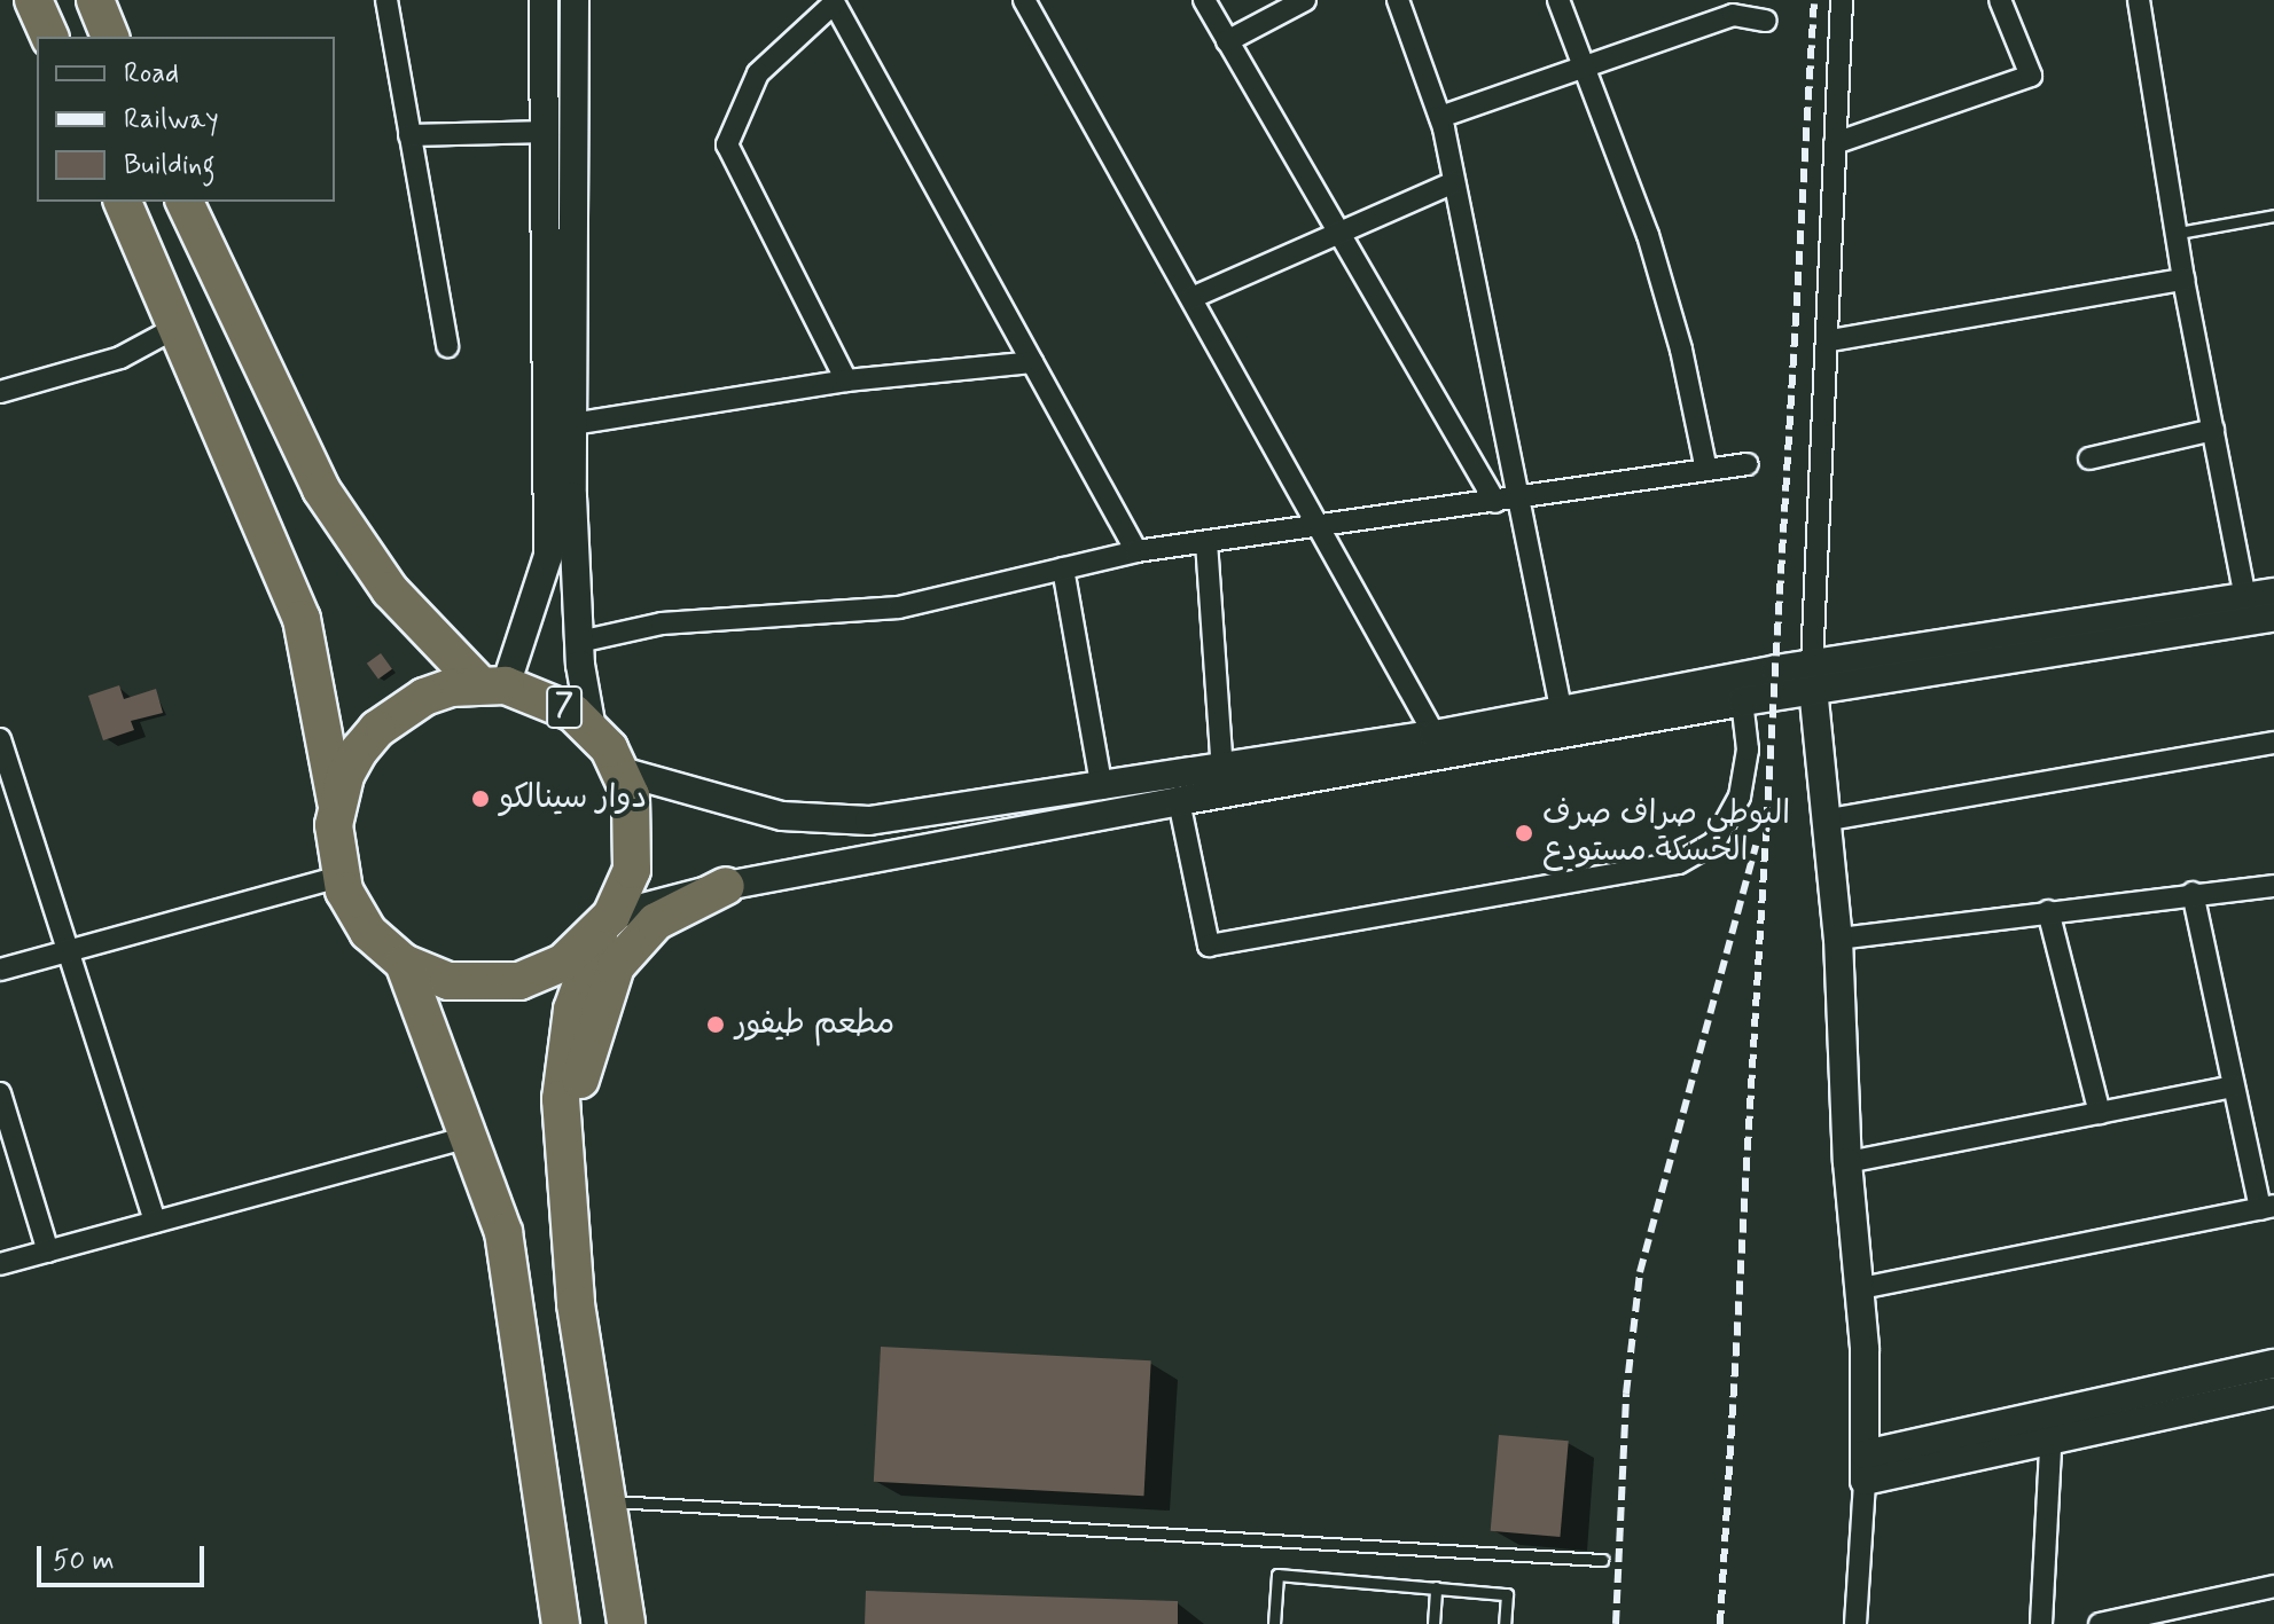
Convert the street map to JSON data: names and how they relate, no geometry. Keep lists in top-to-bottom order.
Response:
{
  "streets": {
    "highway": ["7"]
  },
  "places": ["دوار سينالكو", "البوطي صراف صرف الحسكة مستودع", "مطعم طيفور"],
  "legend": ["Road", "Railway", "Building"],
  "scale_bar": "50 m"
}
